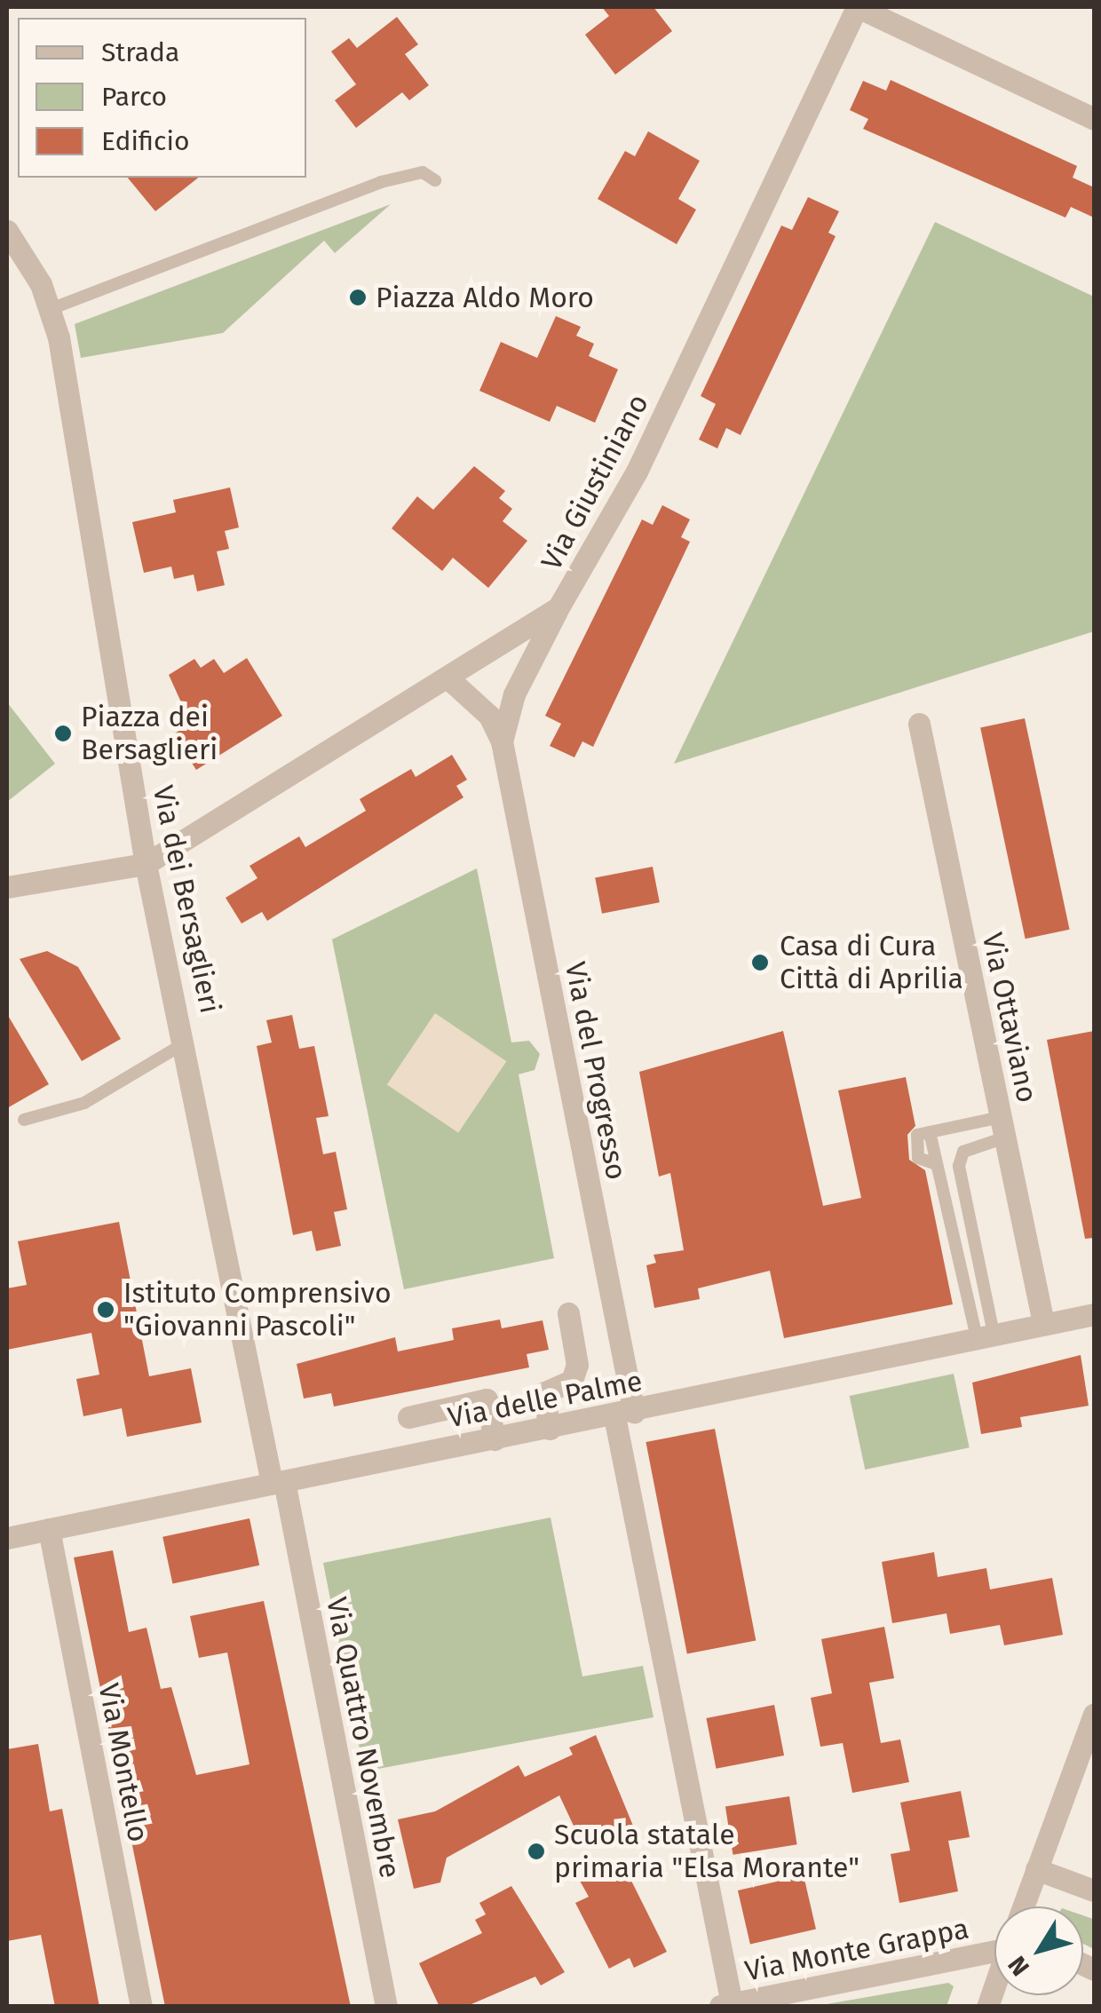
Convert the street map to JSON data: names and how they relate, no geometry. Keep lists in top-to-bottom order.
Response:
{
  "streets": {
    "street": [
      "Via Giustiniano",
      "Via dei Bersaglieri",
      "Via Ottaviano",
      "Via del Progresso",
      "Via delle Palme",
      "Via Quattro Novembre",
      "Via Montello",
      "Via Monte Grappa"
    ]
  },
  "crossings": [
    ["Via Giustiniano", "Via dei Bersaglieri"],
    ["Via Giustiniano", "Via del Progresso"],
    ["Via dei Bersaglieri", "Via delle Palme"],
    ["Via dei Bersaglieri", "Via Quattro Novembre"],
    ["Via Ottaviano", "Via delle Palme"],
    ["Via del Progresso", "Via delle Palme"],
    ["Via del Progresso", "Via Monte Grappa"],
    ["Via delle Palme", "Via Quattro Novembre"],
    ["Via delle Palme", "Via Montello"]
  ],
  "places": [
    "Piazza Aldo Moro",
    "Piazza dei Bersaglieri",
    "Casa di Cura Città di Aprilia",
    "Istituto Comprensivo \"Giovanni Pascoli\"",
    "Scuola statale primaria \"Elsa Morante\""
  ],
  "legend": ["Strada", "Parco", "Edificio"],
  "north": "bottom left"
}
